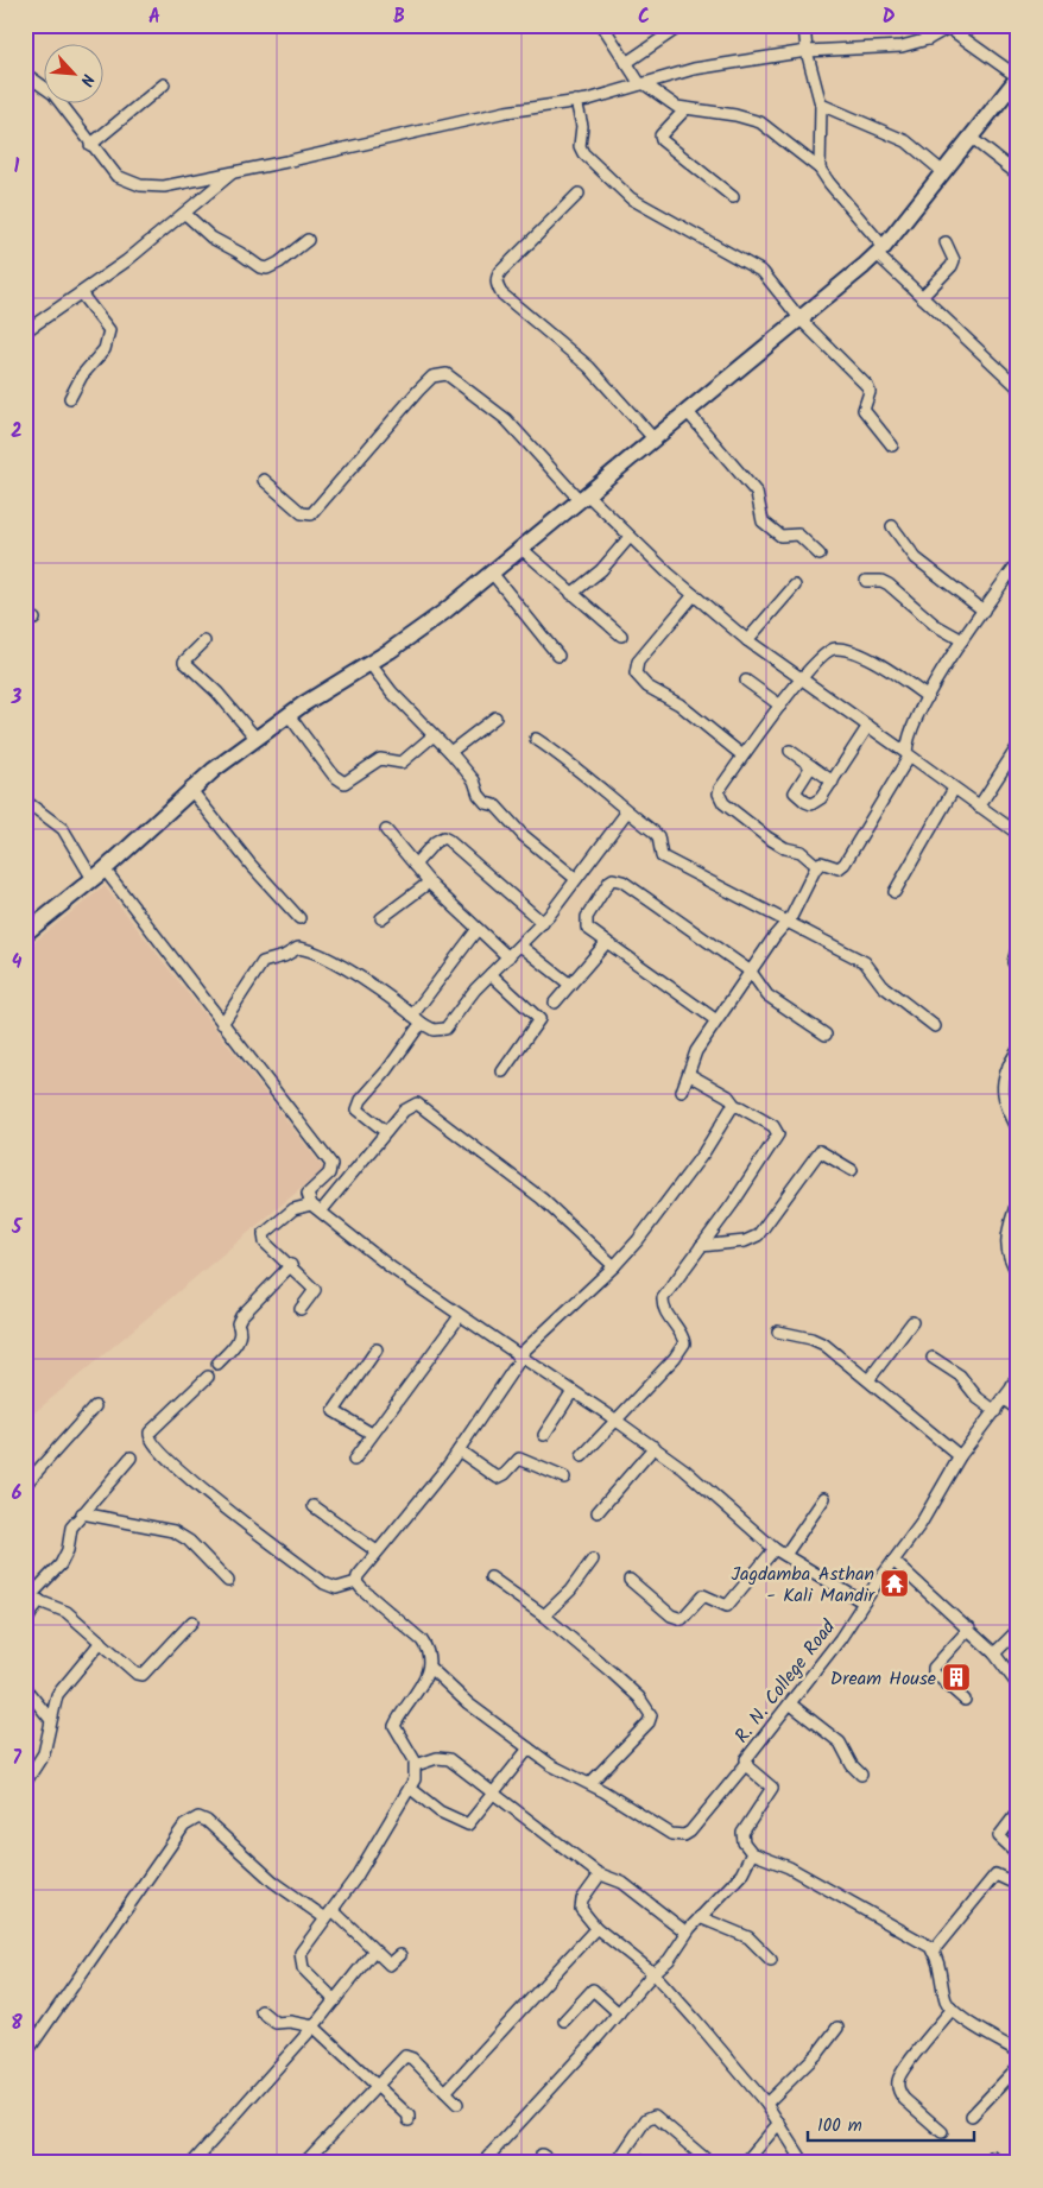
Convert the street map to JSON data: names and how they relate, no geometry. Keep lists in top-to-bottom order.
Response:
{
  "streets": {
    "street": ["R. N. College Road"]
  },
  "places": {
    "temple": ["Jagdamba Asthan - Kali Mandir"],
    "building": ["Dream House"]
  },
  "scale_bar": "100 m",
  "north": "bottom right",
  "grid": {
    "columns": [
      "A",
      "B",
      "C",
      "D"
    ],
    "rows": [
      "1",
      "2",
      "3",
      "4",
      "5",
      "6",
      "7",
      "8"
    ]
  }
}
